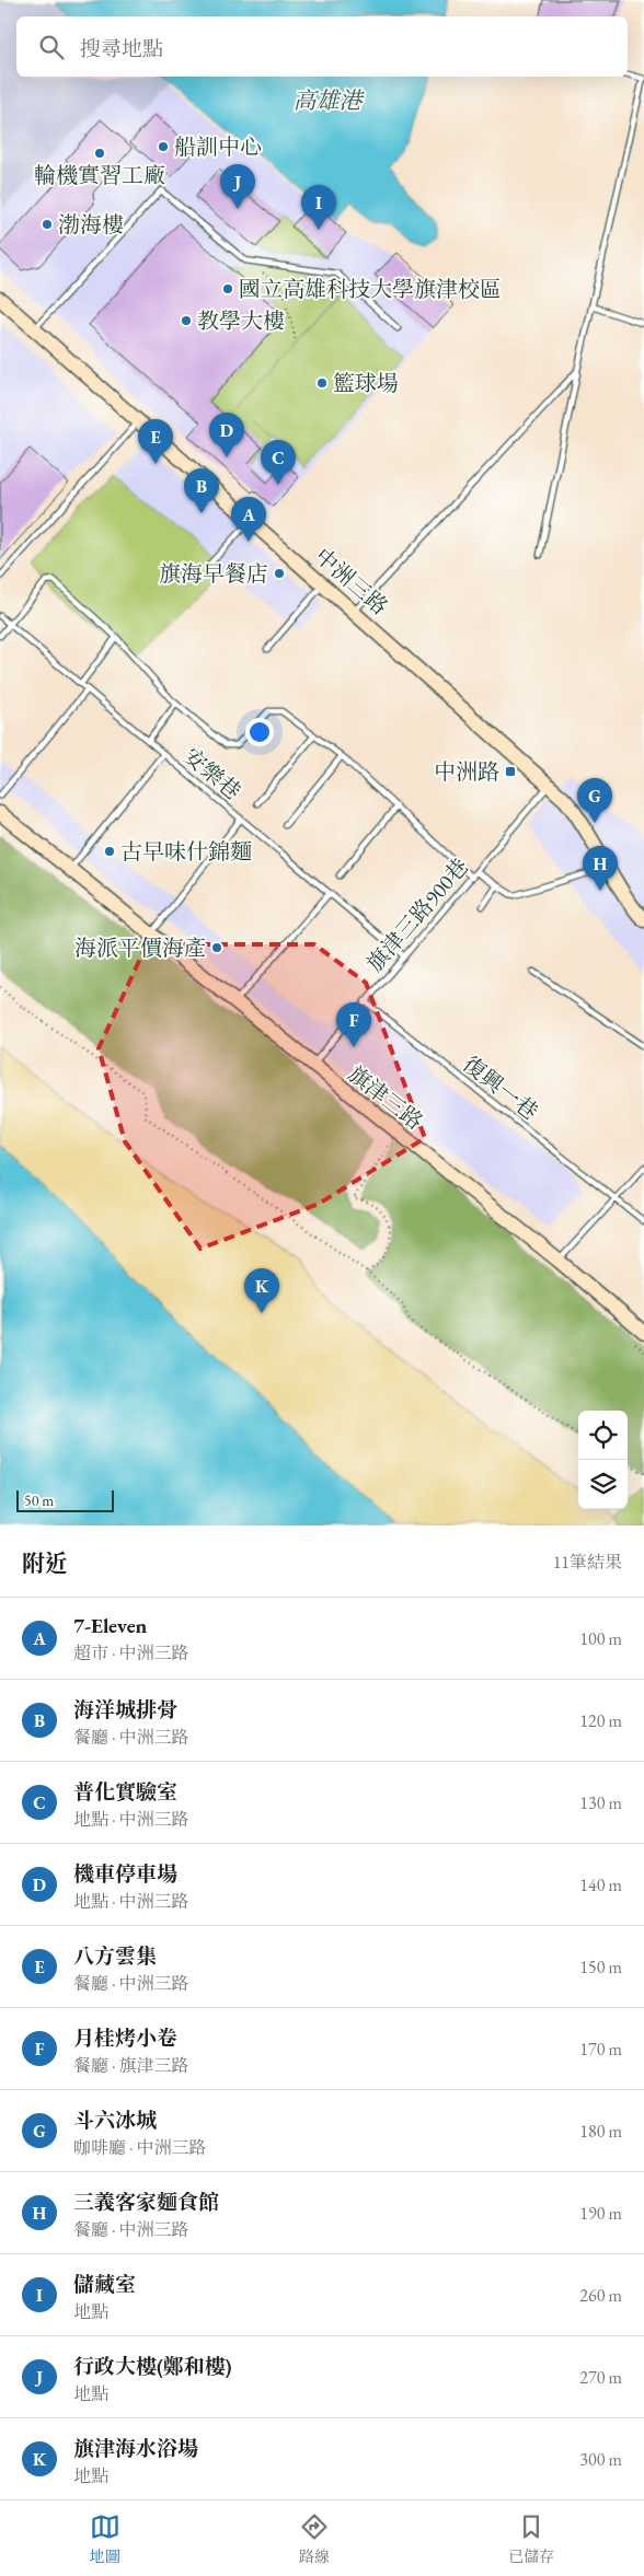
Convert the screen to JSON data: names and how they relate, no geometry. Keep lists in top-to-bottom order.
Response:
{
  "streets": {
    "street": ["中洲三路", "旗津三路"],
    "lane": ["安樂巷", "旗津三路900巷", "復興一巷"]
  },
  "crossings": [
    ["中洲三路", "旗津三路900巷"],
    ["安樂巷", "旗津三路900巷"],
    ["旗津三路900巷", "復興一巷"],
    ["旗津三路900巷", "旗津三路"]
  ],
  "water": ["高雄港"],
  "places": {
    "other": [
      "船訓中心",
      "輪機實習工廠",
      "渤海樓",
      "國立高雄科技大學旗津校區",
      "教學大樓",
      "籃球場",
      "旗海早餐店",
      "古早味什錦麵",
      "海派平價海產"
    ],
    "transit": ["中洲路"]
  },
  "scale_bar": "50 m",
  "page": {
    "search": "搜尋地點",
    "pins": [
      "J",
      "I",
      "D",
      "E",
      "C",
      "B",
      "A",
      "G",
      "H",
      "F",
      "K"
    ],
    "scale": "50 m",
    "heading": ["附近", "11筆結果"],
    "list": [
      {
        "mark": "A",
        "name": "7-Eleven",
        "note": "超市 · 中洲三路",
        "value": "100 m"
      },
      {
        "mark": "B",
        "name": "海洋城排骨",
        "note": "餐廳 · 中洲三路",
        "value": "120 m"
      },
      {
        "mark": "C",
        "name": "普化實驗室",
        "note": "地點 · 中洲三路",
        "value": "130 m"
      },
      {
        "mark": "D",
        "name": "機車停車場",
        "note": "地點 · 中洲三路",
        "value": "140 m"
      },
      {
        "mark": "E",
        "name": "八方雲集",
        "note": "餐廳 · 中洲三路",
        "value": "150 m"
      },
      {
        "mark": "F",
        "name": "月桂烤小卷",
        "note": "餐廳 · 旗津三路",
        "value": "170 m"
      },
      {
        "mark": "G",
        "name": "斗六冰城",
        "note": "咖啡廳 · 中洲三路",
        "value": "180 m"
      },
      {
        "mark": "H",
        "name": "三義客家麵食館",
        "note": "餐廳 · 中洲三路",
        "value": "190 m"
      },
      {
        "mark": "I",
        "name": "儲藏室",
        "note": "地點",
        "value": "260 m"
      },
      {
        "mark": "J",
        "name": "行政大樓(鄭和樓)",
        "note": "地點",
        "value": "270 m"
      },
      {
        "mark": "K",
        "name": "旗津海水浴場",
        "note": "地點",
        "value": "300 m"
      }
    ],
    "nav": ["地圖", "路線", "已儲存"]
  }
}
